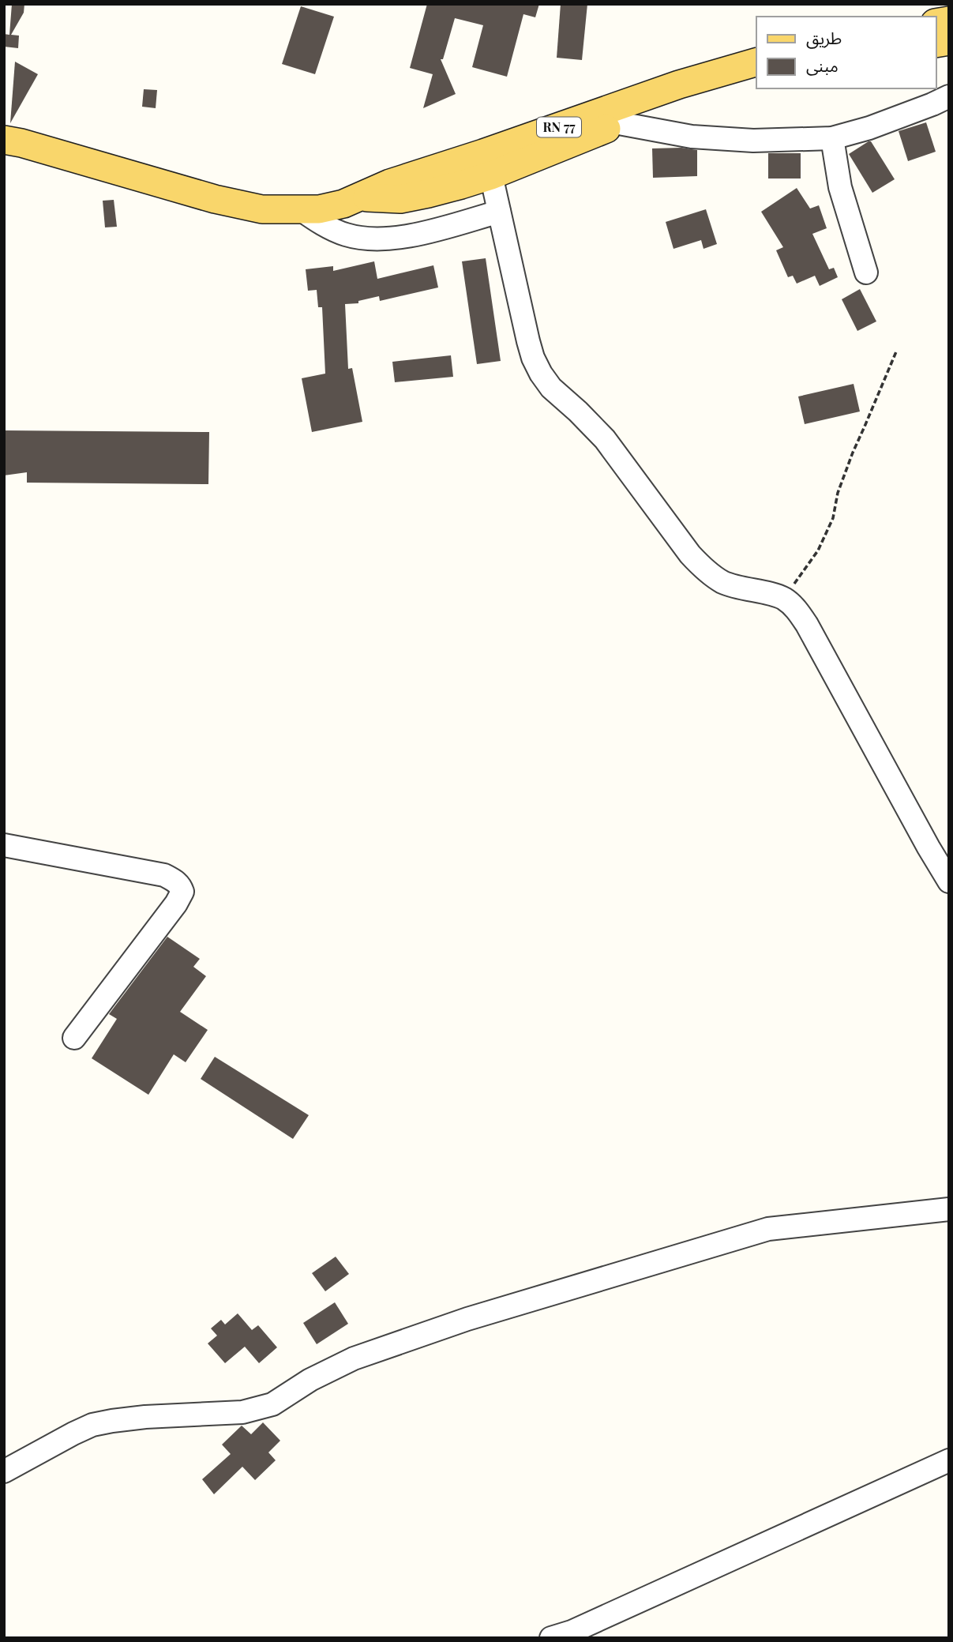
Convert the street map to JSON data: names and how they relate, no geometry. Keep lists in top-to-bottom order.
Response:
{
  "streets": {
    "main road": ["RN 77"]
  },
  "legend": ["طريق", "مبنى"]
}
